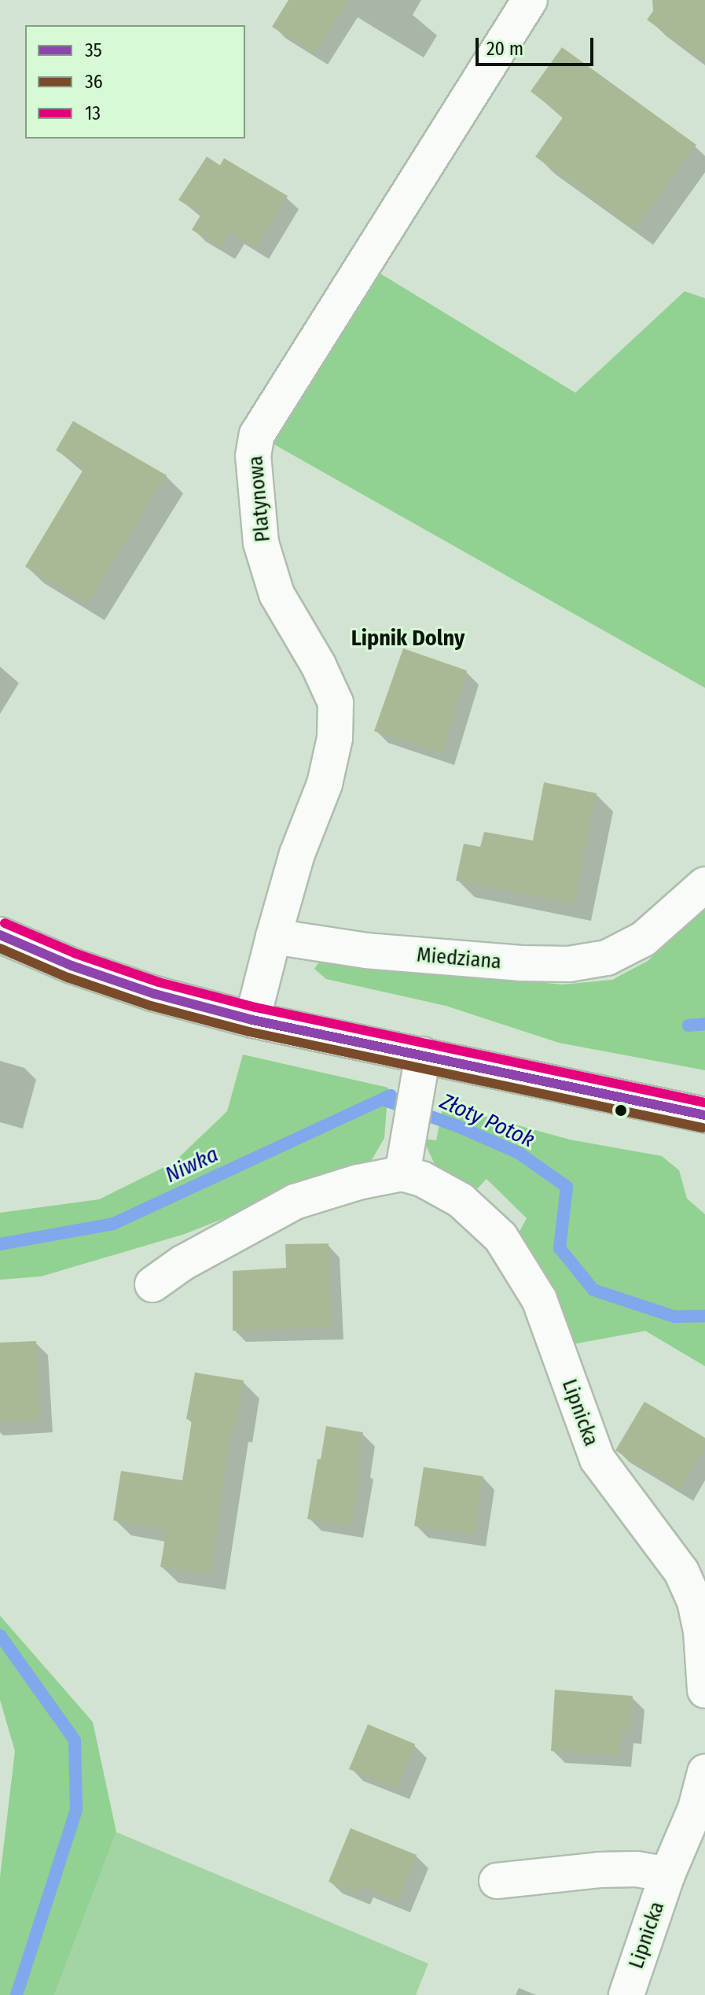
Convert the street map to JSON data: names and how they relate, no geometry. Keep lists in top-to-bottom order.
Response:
{
  "streets": {
    "street": ["Platynowa", "Miedziana", "Lipnicka"]
  },
  "crossings": [
    ["Platynowa", "Miedziana"]
  ],
  "districts": ["Lipnik Dolny"],
  "water": ["Złoty Potok", "Niwka"],
  "lines": ["transit line 13", "transit line 35", "transit line 36"],
  "legend": ["35", "36", "13"],
  "scale_bar": "20 m"
}
